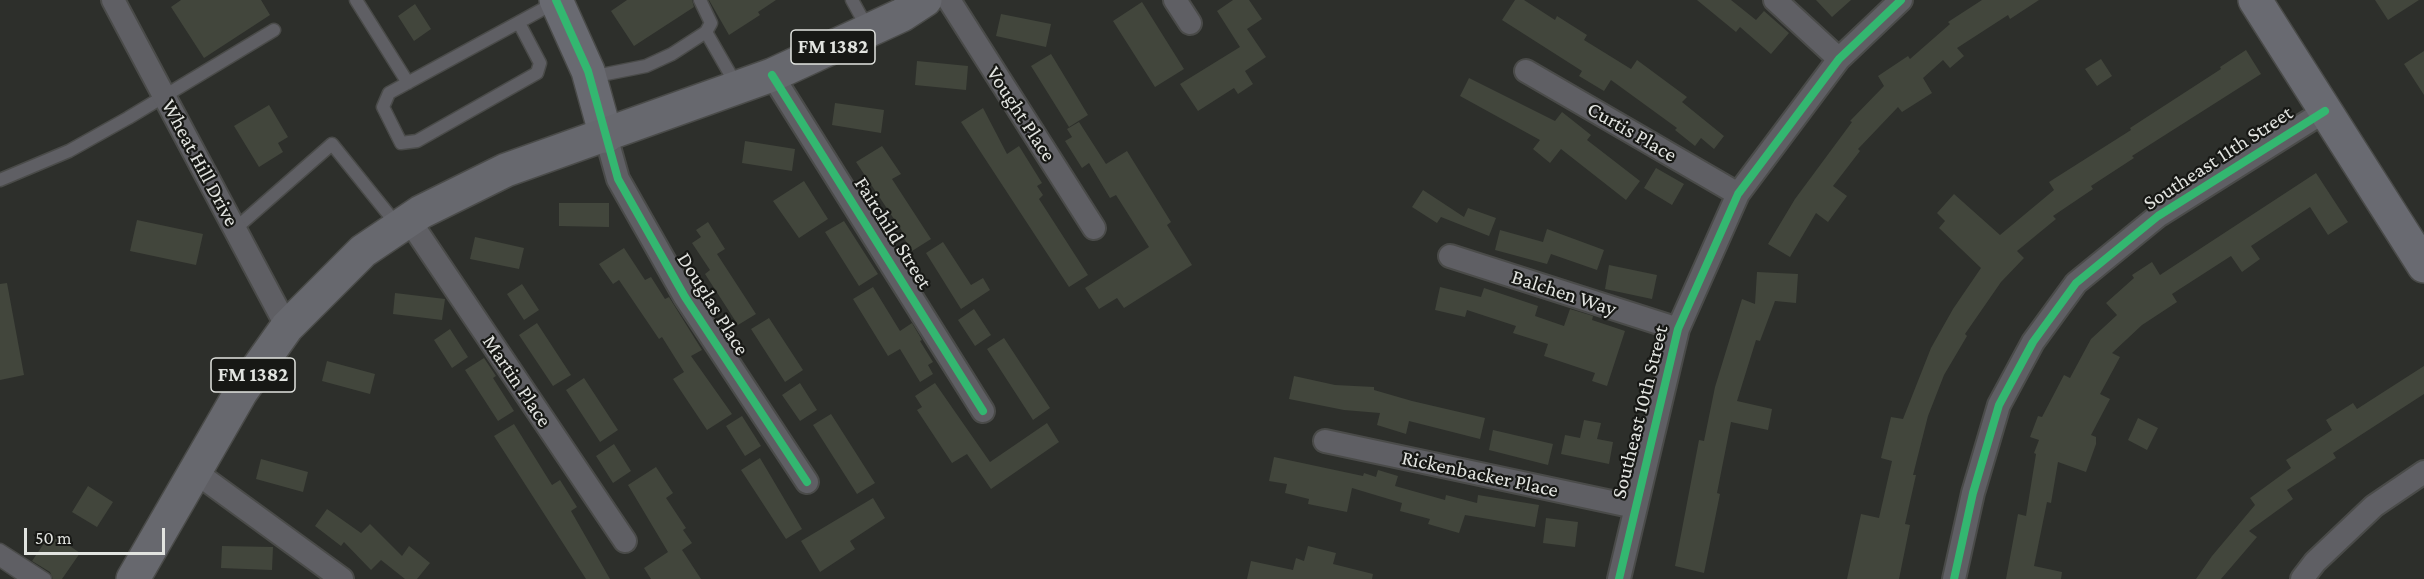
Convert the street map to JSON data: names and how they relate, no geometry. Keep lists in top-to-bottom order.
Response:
{
  "streets": {
    "main road": ["FM 1382"],
    "street": [
      "Vought Place",
      "Curtis Place",
      "Southeast 11th Street",
      "Wheat Hill Drive",
      "Fairchild Street",
      "Balchen Way",
      "Douglas Place",
      "Martin Place",
      "Southeast 10th Street",
      "Rickenbacker Place"
    ]
  },
  "crossings": [
    ["FM 1382", "Wheat Hill Drive"],
    ["FM 1382", "Fairchild Street"],
    ["FM 1382", "Douglas Place"],
    ["FM 1382", "Martin Place"],
    ["Curtis Place", "Southeast 10th Street"],
    ["Balchen Way", "Southeast 10th Street"],
    ["Southeast 10th Street", "Rickenbacker Place"]
  ],
  "scale_bar": "50 m"
}
